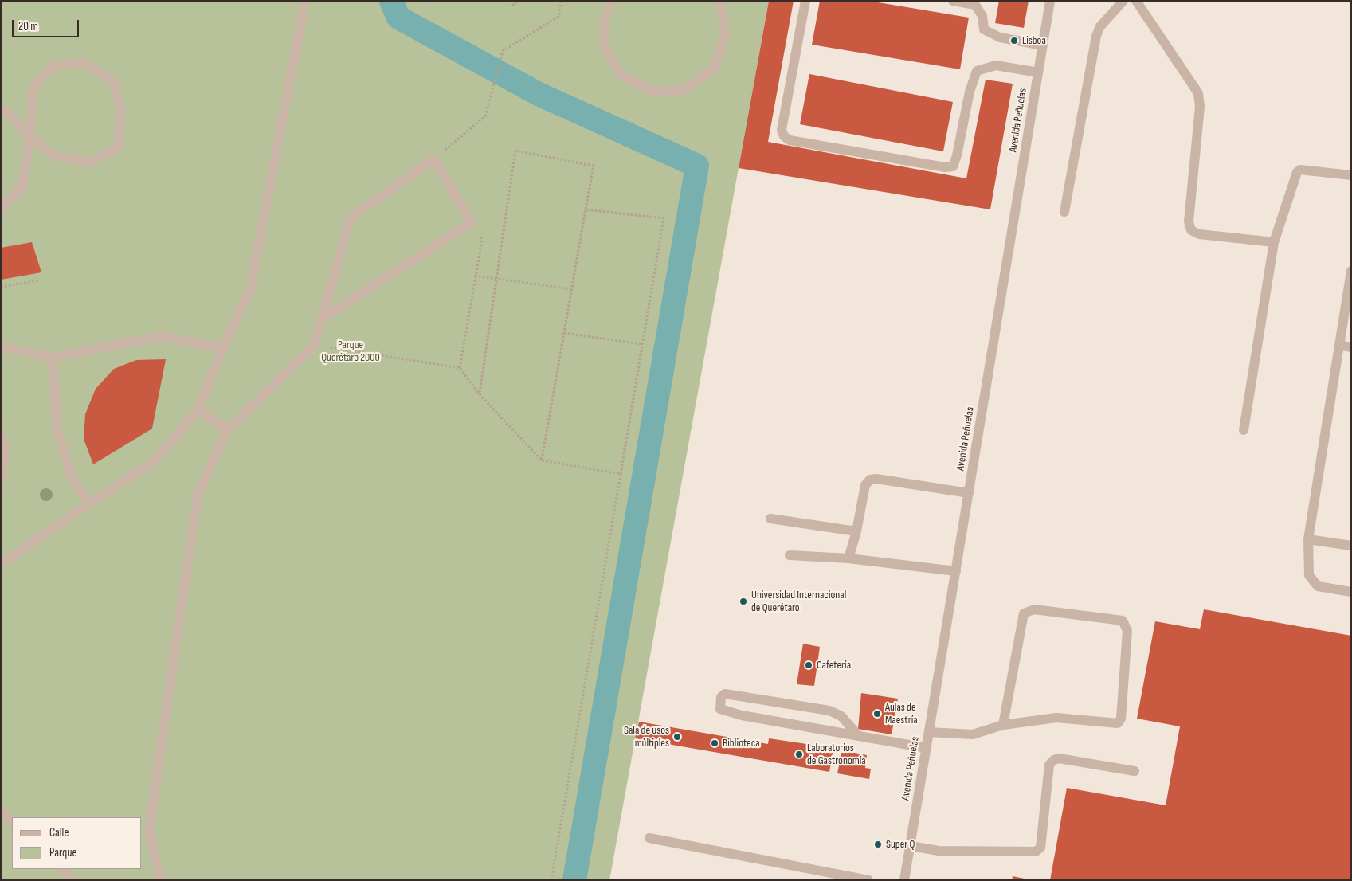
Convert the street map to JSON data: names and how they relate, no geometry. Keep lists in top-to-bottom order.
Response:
{
  "streets": {
    "street": ["Avenida Peñuelas"]
  },
  "parks": ["Parque Querétaro 2000"],
  "places": [
    "Lisboa",
    "Universidad Internacional de Querétaro",
    "Cafetería",
    "Aulas de Maestría",
    "Sala de usos múltiples",
    "Biblioteca",
    "Laboratorios de Gastronomía",
    "Super Q"
  ],
  "legend": ["Calle", "Parque"],
  "scale_bar": "20 m"
}
